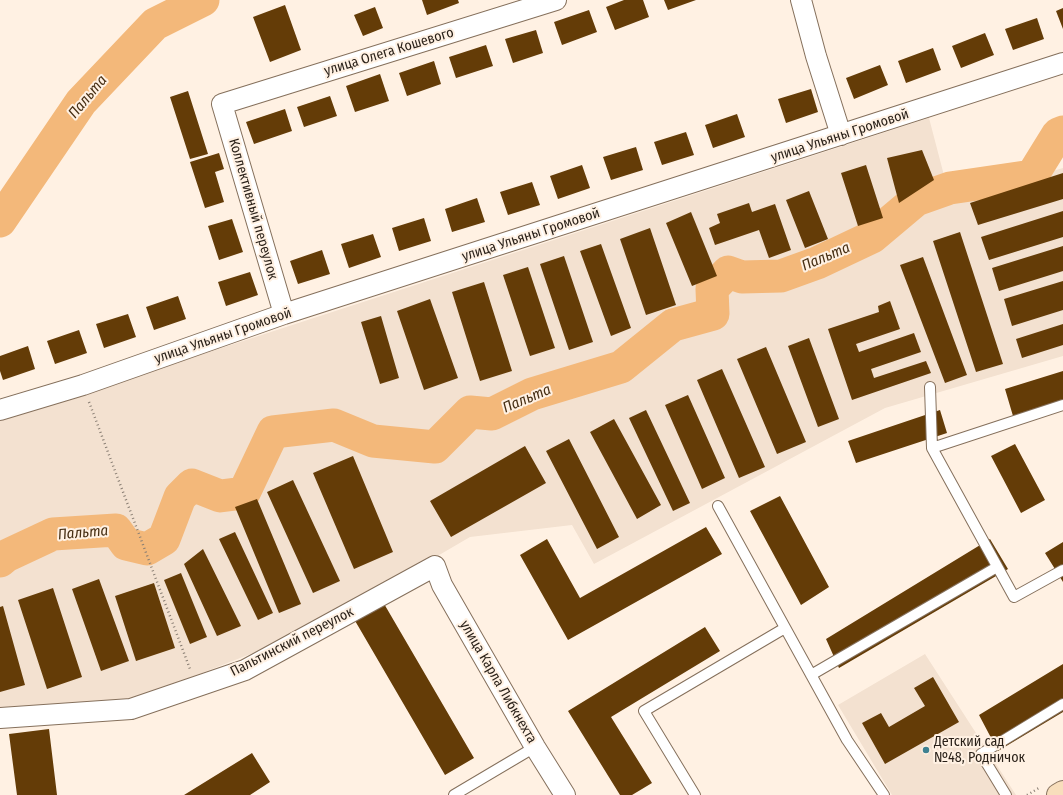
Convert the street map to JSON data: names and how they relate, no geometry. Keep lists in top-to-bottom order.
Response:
{
  "streets": {
    "street": [
      "улица Олега Кошевого",
      "улица Ульяны Громовой",
      "Коллективный переулок",
      "Пальтинский переулок",
      "улица Карла Либкнехта"
    ]
  },
  "crossings": [
    ["улица Олега Кошевого", "Коллективный переулок"],
    ["улица Ульяны Громовой", "Коллективный переулок"],
    ["Пальтинский переулок", "улица Карла Либкнехта"]
  ],
  "water": ["Пальта"],
  "places": ["Детский сад №48, Родничок"]
}
